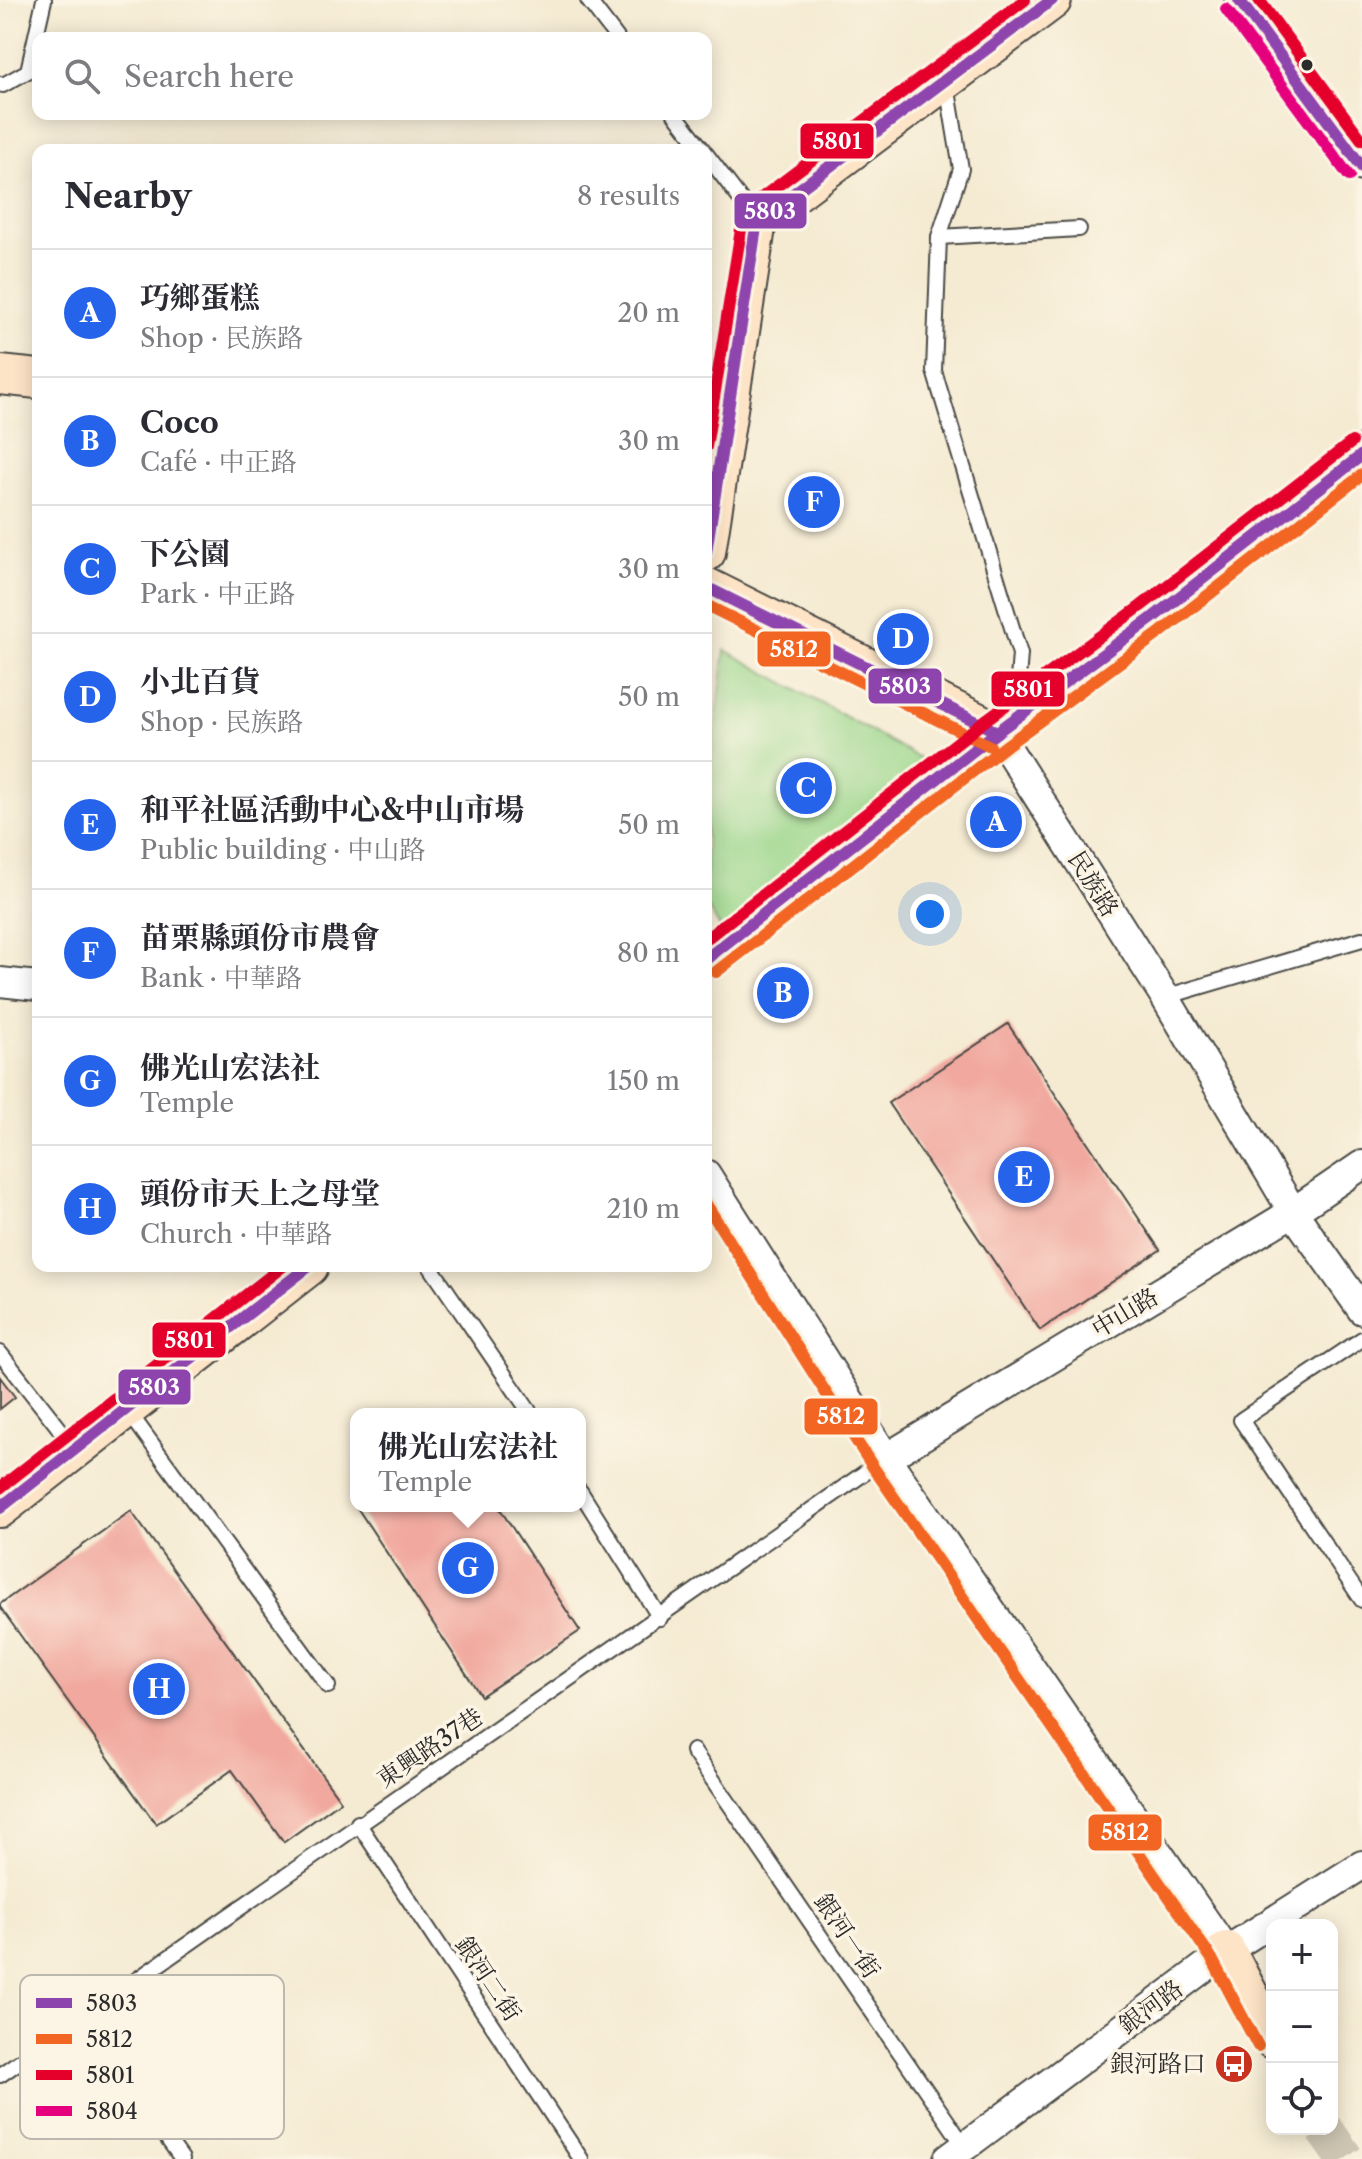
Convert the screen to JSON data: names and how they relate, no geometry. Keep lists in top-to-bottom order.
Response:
{
  "streets": {
    "street": ["民族路", "中山路", "銀河路"],
    "lane": ["東興路37巷", "銀河一街", "銀河二街"]
  },
  "crossings": [
    ["民族路", "中山路"],
    ["中山路", "東興路37巷"],
    ["東興路37巷", "銀河二街"],
    ["銀河一街", "銀河路"]
  ],
  "places": {
    "bus stop": ["銀河路口"]
  },
  "lines": [
    "transit line 5803",
    "transit line 5801",
    "transit line 5804",
    "transit line 5812"
  ],
  "legend": [
    "5803",
    "5812",
    "5801",
    "5804"
  ],
  "page": {
    "search": "Search here",
    "heading": ["Nearby", "8 results"],
    "list": [
      {
        "mark": "A",
        "name": "巧鄉蛋糕",
        "note": "Shop · 民族路",
        "value": "20 m"
      },
      {
        "mark": "B",
        "name": "Coco",
        "note": "Café · 中正路",
        "value": "30 m"
      },
      {
        "mark": "C",
        "name": "下公園",
        "note": "Park · 中正路",
        "value": "30 m"
      },
      {
        "mark": "D",
        "name": "小北百貨",
        "note": "Shop · 民族路",
        "value": "50 m"
      },
      {
        "mark": "E",
        "name": "和平社區活動中心&中山市場",
        "note": "Public building · 中山路",
        "value": "50 m"
      },
      {
        "mark": "F",
        "name": "苗栗縣頭份市農會",
        "note": "Bank · 中華路",
        "value": "80 m"
      },
      {
        "mark": "G",
        "name": "佛光山宏法社",
        "note": "Temple",
        "value": "150 m"
      },
      {
        "mark": "H",
        "name": "頭份市天上之母堂",
        "note": "Church · 中華路",
        "value": "210 m"
      }
    ],
    "pins": [
      "F",
      "D",
      "C",
      "A",
      "B",
      "E",
      "G",
      "H"
    ],
    "popup": ["佛光山宏法社", "Temple"],
    "map_buttons": ["+", "−"]
  }
}
